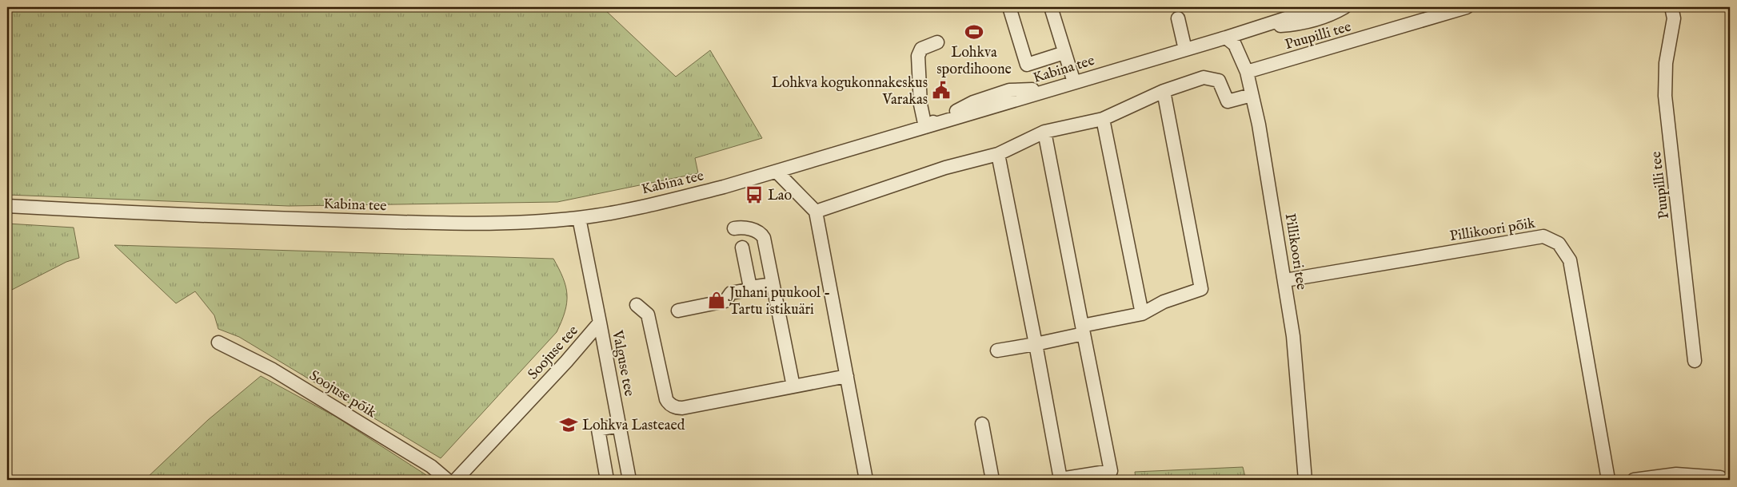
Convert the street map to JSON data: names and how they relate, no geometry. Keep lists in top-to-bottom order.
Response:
{
  "streets": {
    "street": [
      "Puupilli tee",
      "Kabina tee",
      "Pillikoori põik",
      "Pillikoori tee",
      "Soojuse tee",
      "Valguse tee",
      "Soojuse põik"
    ]
  },
  "crossings": [
    ["Puupilli tee", "Pillikoori tee"],
    ["Kabina tee", "Pillikoori tee"],
    ["Pillikoori põik", "Pillikoori tee"],
    ["Soojuse tee", "Valguse tee"]
  ],
  "places": {
    "sports": ["Lohkva spordihoone"],
    "public building": ["Lohkva kogukonnakeskus Varakas"],
    "bus stop": ["Lao"],
    "shop": ["Juhani puukool - Tartu istikuäri"],
    "school or university": ["Lohkva Lasteaed"]
  }
}
